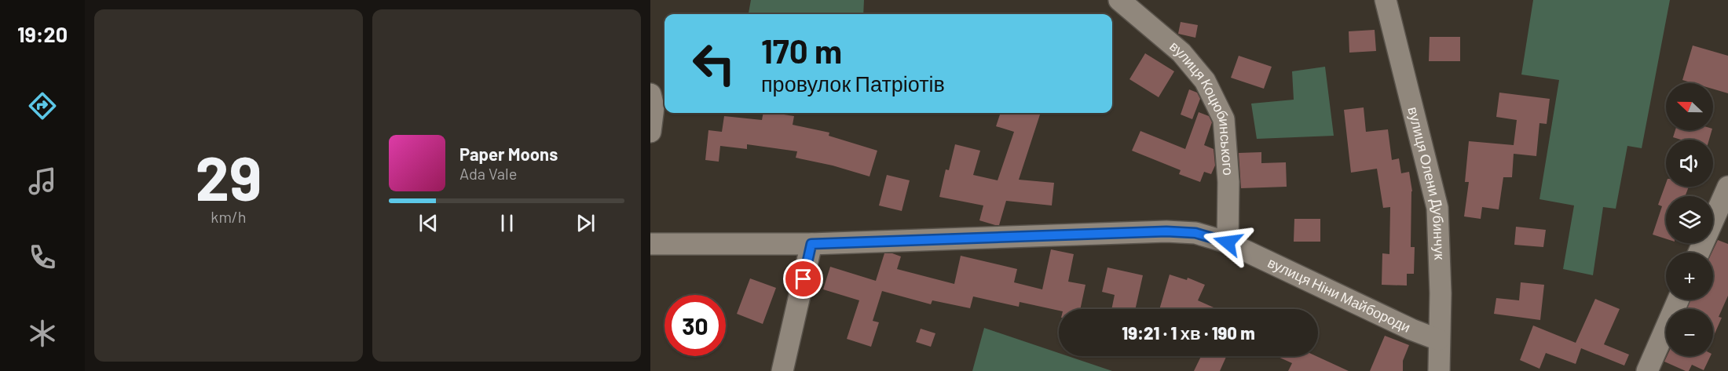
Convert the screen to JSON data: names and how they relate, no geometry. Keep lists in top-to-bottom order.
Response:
{
  "streets": {
    "street": ["вулиця Коцюбинського", "вулиця Олени Дубинчук", "вулиця Ніни Майбороди"]
  },
  "crossings": [
    ["вулиця Коцюбинського", "вулиця Ніни Майбороди"],
    ["вулиця Олени Дубинчук", "вулиця Ніни Майбороди"]
  ],
  "north": "left",
  "page": {
    "tabs": "19:20",
    "tile": ["29", "km/h"],
    "turn": ["170 m", "провулок Патріотів"],
    "map_buttons": ["+", "−"],
    "song": ["Paper Moons", "Ada Vale"],
    "limit": "30",
    "trip": "19:21 · 1 хв · 190 m"
  }
}
